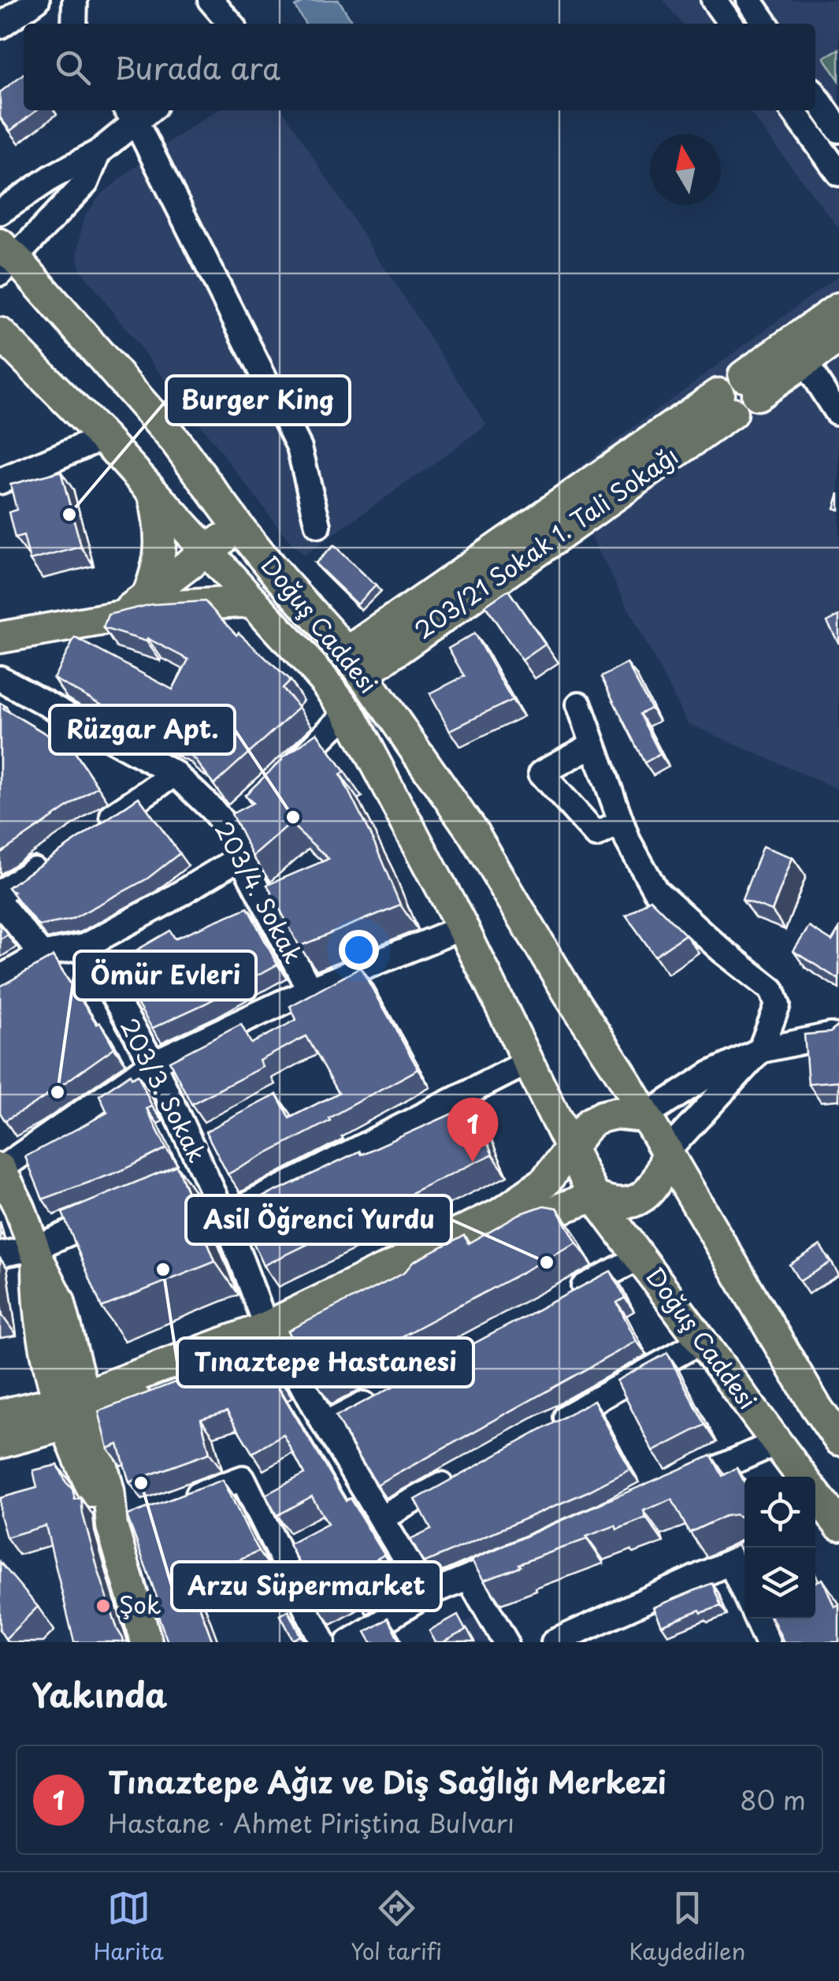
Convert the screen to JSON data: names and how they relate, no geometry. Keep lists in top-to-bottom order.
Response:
{
  "streets": {
    "main road": ["203/21 Sokak 1. Tali Sokağı", "Doğuş Caddesi"],
    "street": ["203/4. Sokak", "203/3. Sokak"]
  },
  "crossings": [
    ["203/21 Sokak 1. Tali Sokağı", "Doğuş Caddesi"]
  ],
  "places": [
    "Burger King",
    "Rüzgar Apt.",
    "Ömür Evleri",
    "Asil Öğrenci Yurdu",
    "Tınaztepe Hastanesi",
    "Arzu Süpermarket",
    "Şok"
  ],
  "north": "top",
  "page": {
    "search": "Burada ara",
    "pins": "1",
    "heading": "Yakında",
    "list": [
      {
        "mark": "1",
        "name": "Tınaztepe Ağız ve Diş Sağlığı Merkezi",
        "note": "Hastane · Ahmet Piriştina Bulvarı",
        "value": "80 m"
      }
    ],
    "nav": ["Harita", "Yol tarifi", "Kaydedilen"]
  }
}
